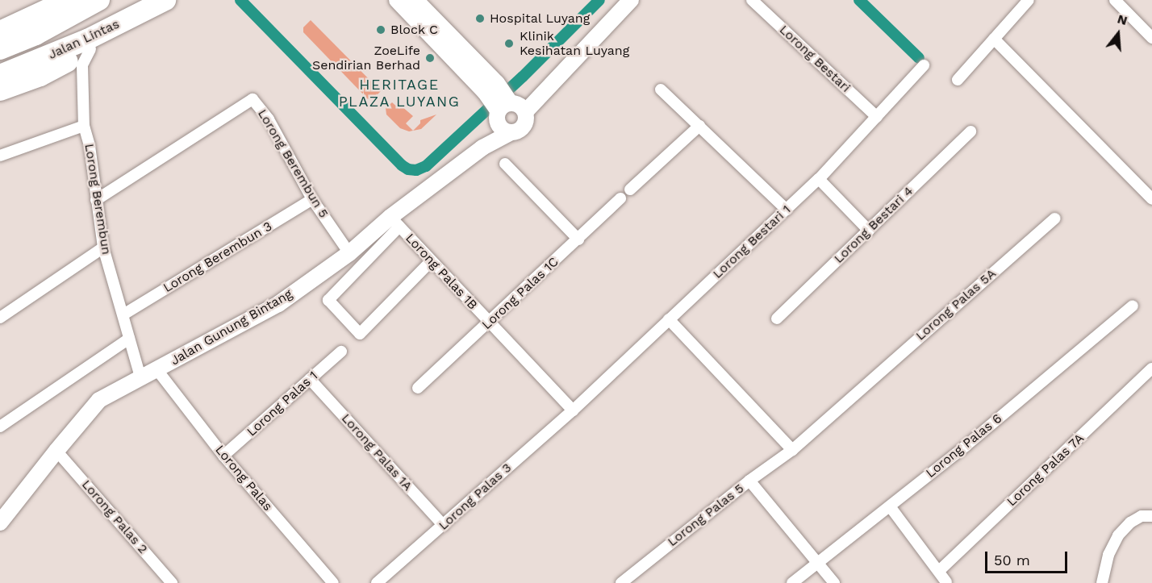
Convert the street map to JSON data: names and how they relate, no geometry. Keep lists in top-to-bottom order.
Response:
{
  "streets": {
    "highway": ["Jalan Lintas"],
    "street": [
      "Lorong Bestari",
      "Lorong Berembun 5",
      "Lorong Berembun",
      "Lorong Bestari 4",
      "Lorong Bestari 1",
      "Lorong Berembun 3",
      "Lorong Palas 1B",
      "Lorong Palas 1C",
      "Lorong Palas 5A",
      "Jalan Gunung Bintang",
      "Lorong Palas 1",
      "Lorong Palas 6",
      "Lorong Palas 1A",
      "Lorong Palas 7A",
      "Lorong Palas",
      "Lorong Palas 3",
      "Lorong Palas 5",
      "Lorong Palas 2"
    ]
  },
  "crossings": [
    ["Lorong Bestari", "Lorong Bestari 1"],
    ["Lorong Berembun 5", "Lorong Berembun"],
    ["Lorong Berembun 5", "Lorong Berembun 3"],
    ["Lorong Berembun 5", "Jalan Gunung Bintang"],
    ["Lorong Berembun", "Lorong Berembun 3"],
    ["Lorong Berembun", "Jalan Gunung Bintang"],
    ["Lorong Bestari 1", "Lorong Palas 1B"],
    ["Lorong Bestari 1", "Lorong Palas 3"],
    ["Lorong Palas 1B", "Lorong Palas 1C"],
    ["Lorong Palas 1B", "Jalan Gunung Bintang"],
    ["Lorong Palas 1B", "Lorong Palas 3"],
    ["Lorong Palas 5A", "Lorong Palas 5"],
    ["Jalan Gunung Bintang", "Lorong Palas"],
    ["Jalan Gunung Bintang", "Lorong Palas 2"],
    ["Lorong Palas 1", "Lorong Palas 1A"],
    ["Lorong Palas 1", "Lorong Palas"],
    ["Lorong Palas 1A", "Lorong Palas 3"]
  ],
  "districts": ["HERITAGE PLAZA LUYANG"],
  "places": [
    "Hospital Luyang",
    "Block C",
    "Klinik Kesihatan Luyang",
    "ZoeLife Sendirian Berhad"
  ],
  "scale_bar": "50 m",
  "north": "top"
}
